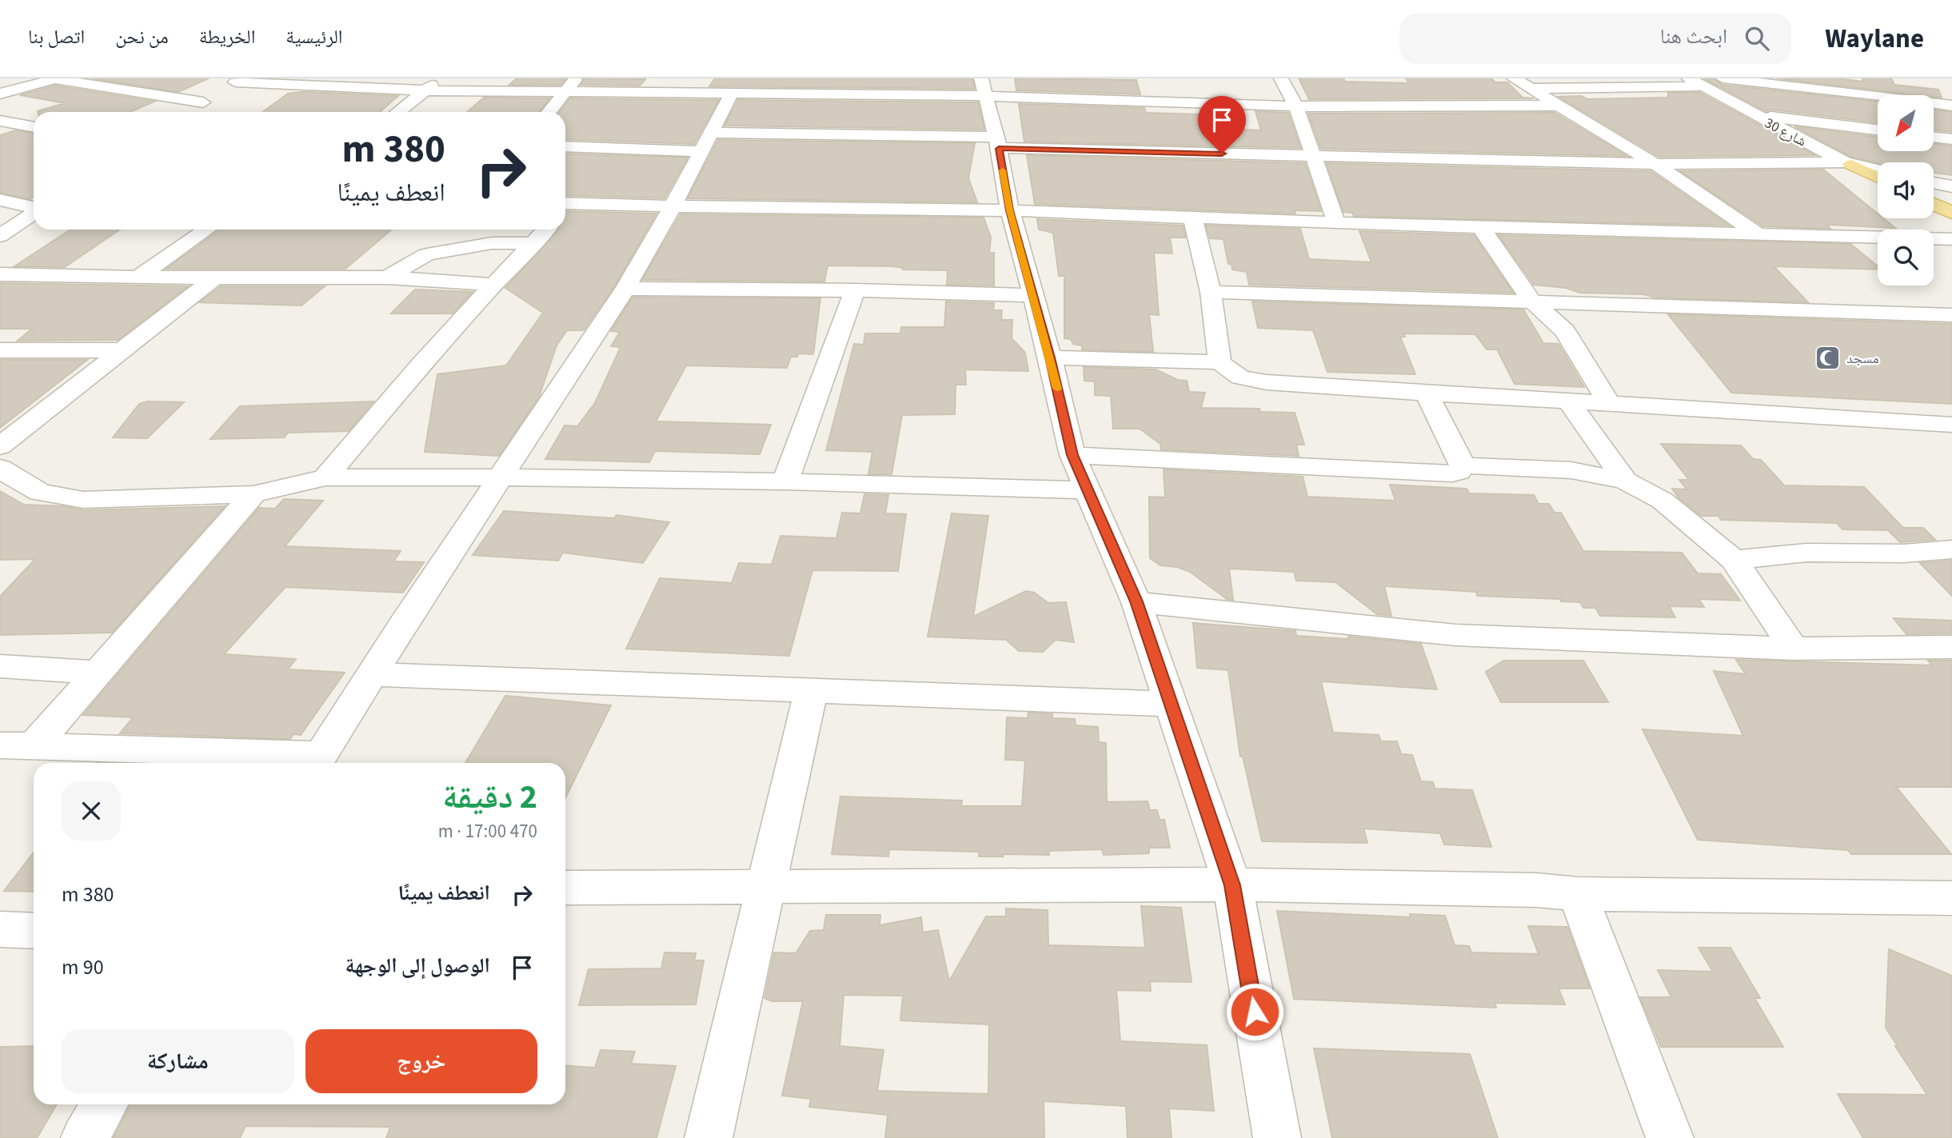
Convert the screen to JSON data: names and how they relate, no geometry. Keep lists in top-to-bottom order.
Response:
{
  "streets": {
    "street": ["شارع 30"]
  },
  "places": {
    "mosque": ["مسجد"]
  },
  "north": "bottom left",
  "page": {
    "header": "Waylane",
    "search": "ابحث هنا",
    "nav": [
      "الرئيسية",
      "الخريطة",
      "من نحن",
      "اتصل بنا"
    ],
    "turn": ["380 m", "انعطف يمينًا"],
    "heading": ["2 دقيقة", "470 m · 17:00"],
    "list": [
      {
        "name": "انعطف يمينًا",
        "value": "380 m"
      },
      {
        "name": "الوصول إلى الوجهة",
        "value": "90 m"
      }
    ],
    "buttons": ["خروج", "مشاركة"]
  }
}
